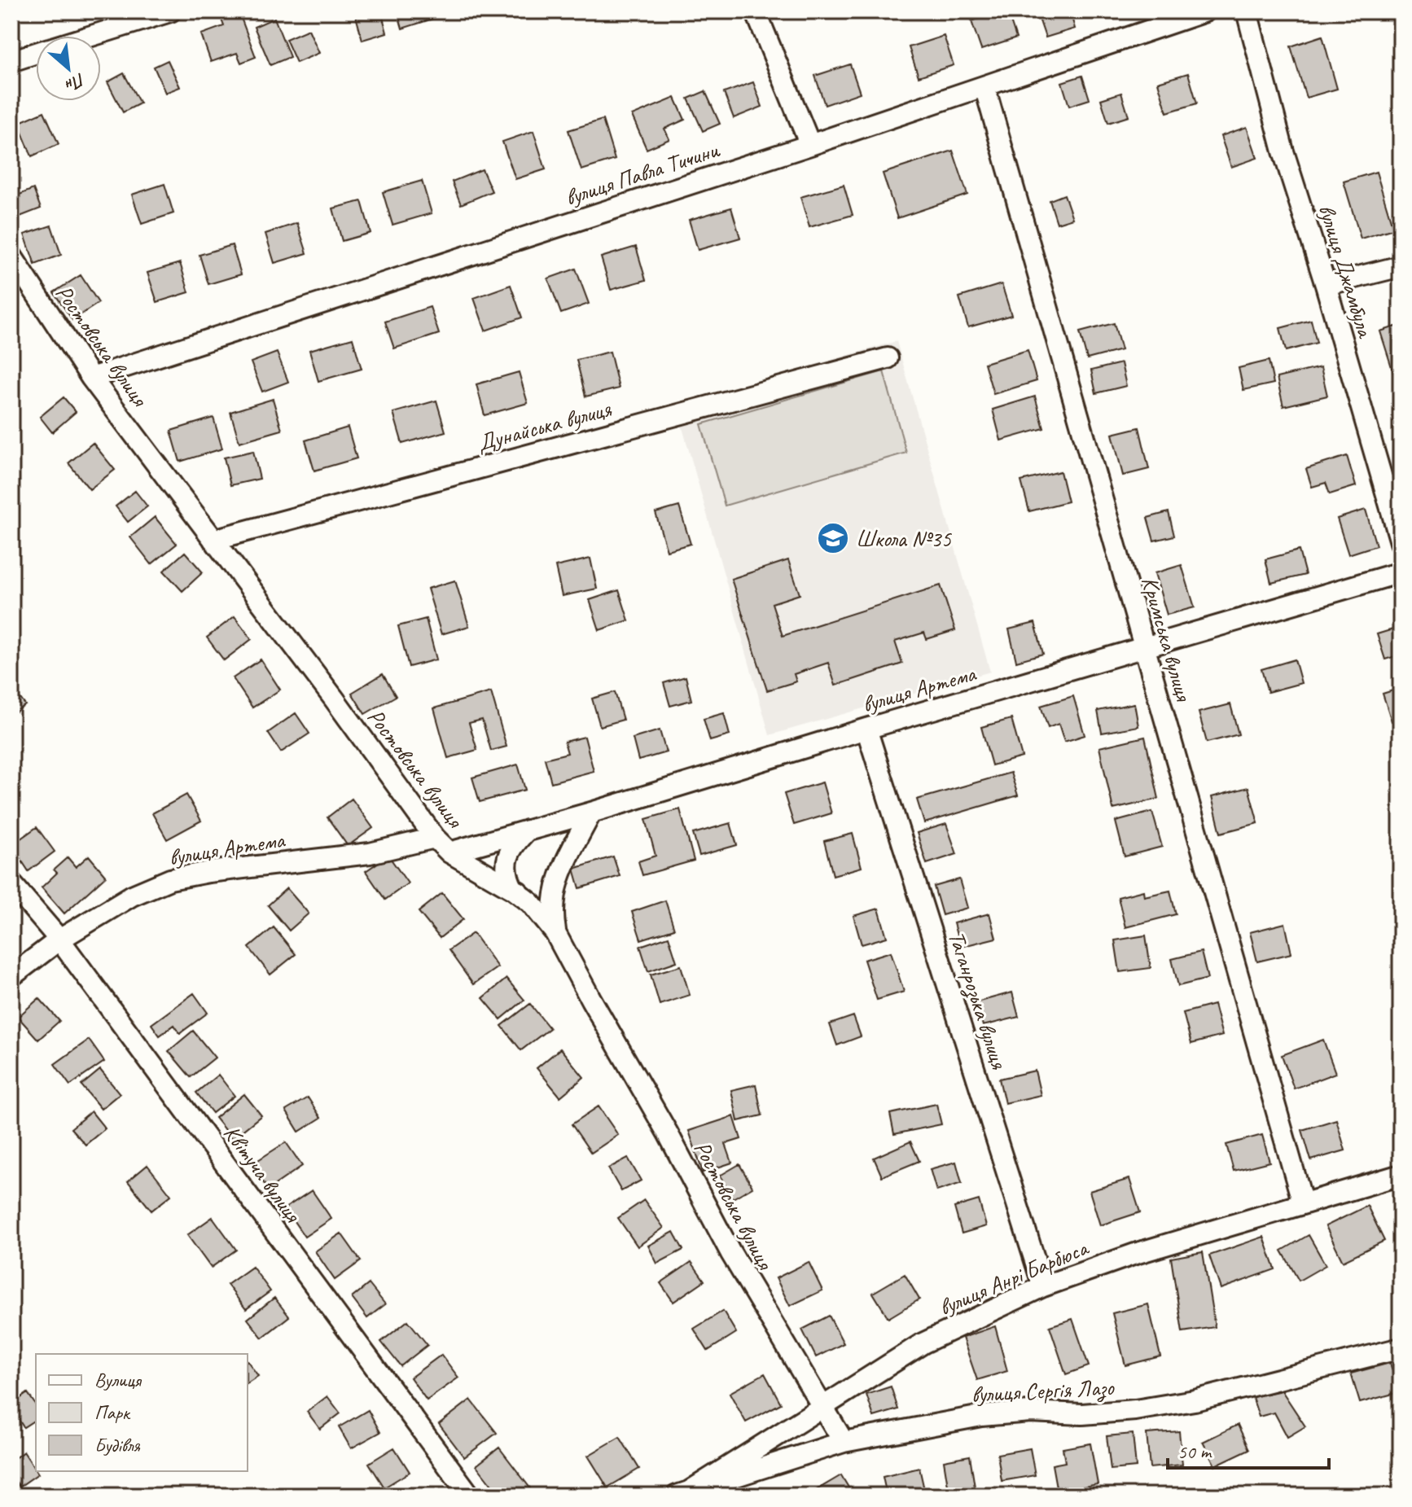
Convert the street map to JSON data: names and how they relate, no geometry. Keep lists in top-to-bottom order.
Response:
{
  "streets": {
    "street": [
      "вулиця Павла Тичини",
      "вулиця Джамбула",
      "Ростовська вулиця",
      "Дунайська вулиця",
      "Кримська вулиця",
      "вулиця Артема",
      "Таганрозька вулиця",
      "Квітуча вулиця",
      "вулиця Анрі Барбюса",
      "вулиця Сергія Лазо"
    ]
  },
  "crossings": [
    ["вулиця Павла Тичини", "Ростовська вулиця"],
    ["вулиця Павла Тичини", "Кримська вулиця"],
    ["Ростовська вулиця", "Дунайська вулиця"],
    ["Ростовська вулиця", "вулиця Артема"],
    ["Ростовська вулиця", "вулиця Анрі Барбюса"],
    ["Ростовська вулиця", "вулиця Сергія Лазо"],
    ["Кримська вулиця", "вулиця Артема"],
    ["Кримська вулиця", "вулиця Анрі Барбюса"],
    ["вулиця Артема", "Таганрозька вулиця"],
    ["вулиця Артема", "Квітуча вулиця"],
    ["Таганрозька вулиця", "вулиця Анрі Барбюса"],
    ["вулиця Анрі Барбюса", "вулиця Сергія Лазо"]
  ],
  "places": {
    "school or university": ["Школа №35"]
  },
  "legend": ["Вулиця", "Парк", "Будівля"],
  "scale_bar": "50 m",
  "north": "bottom right"
}
